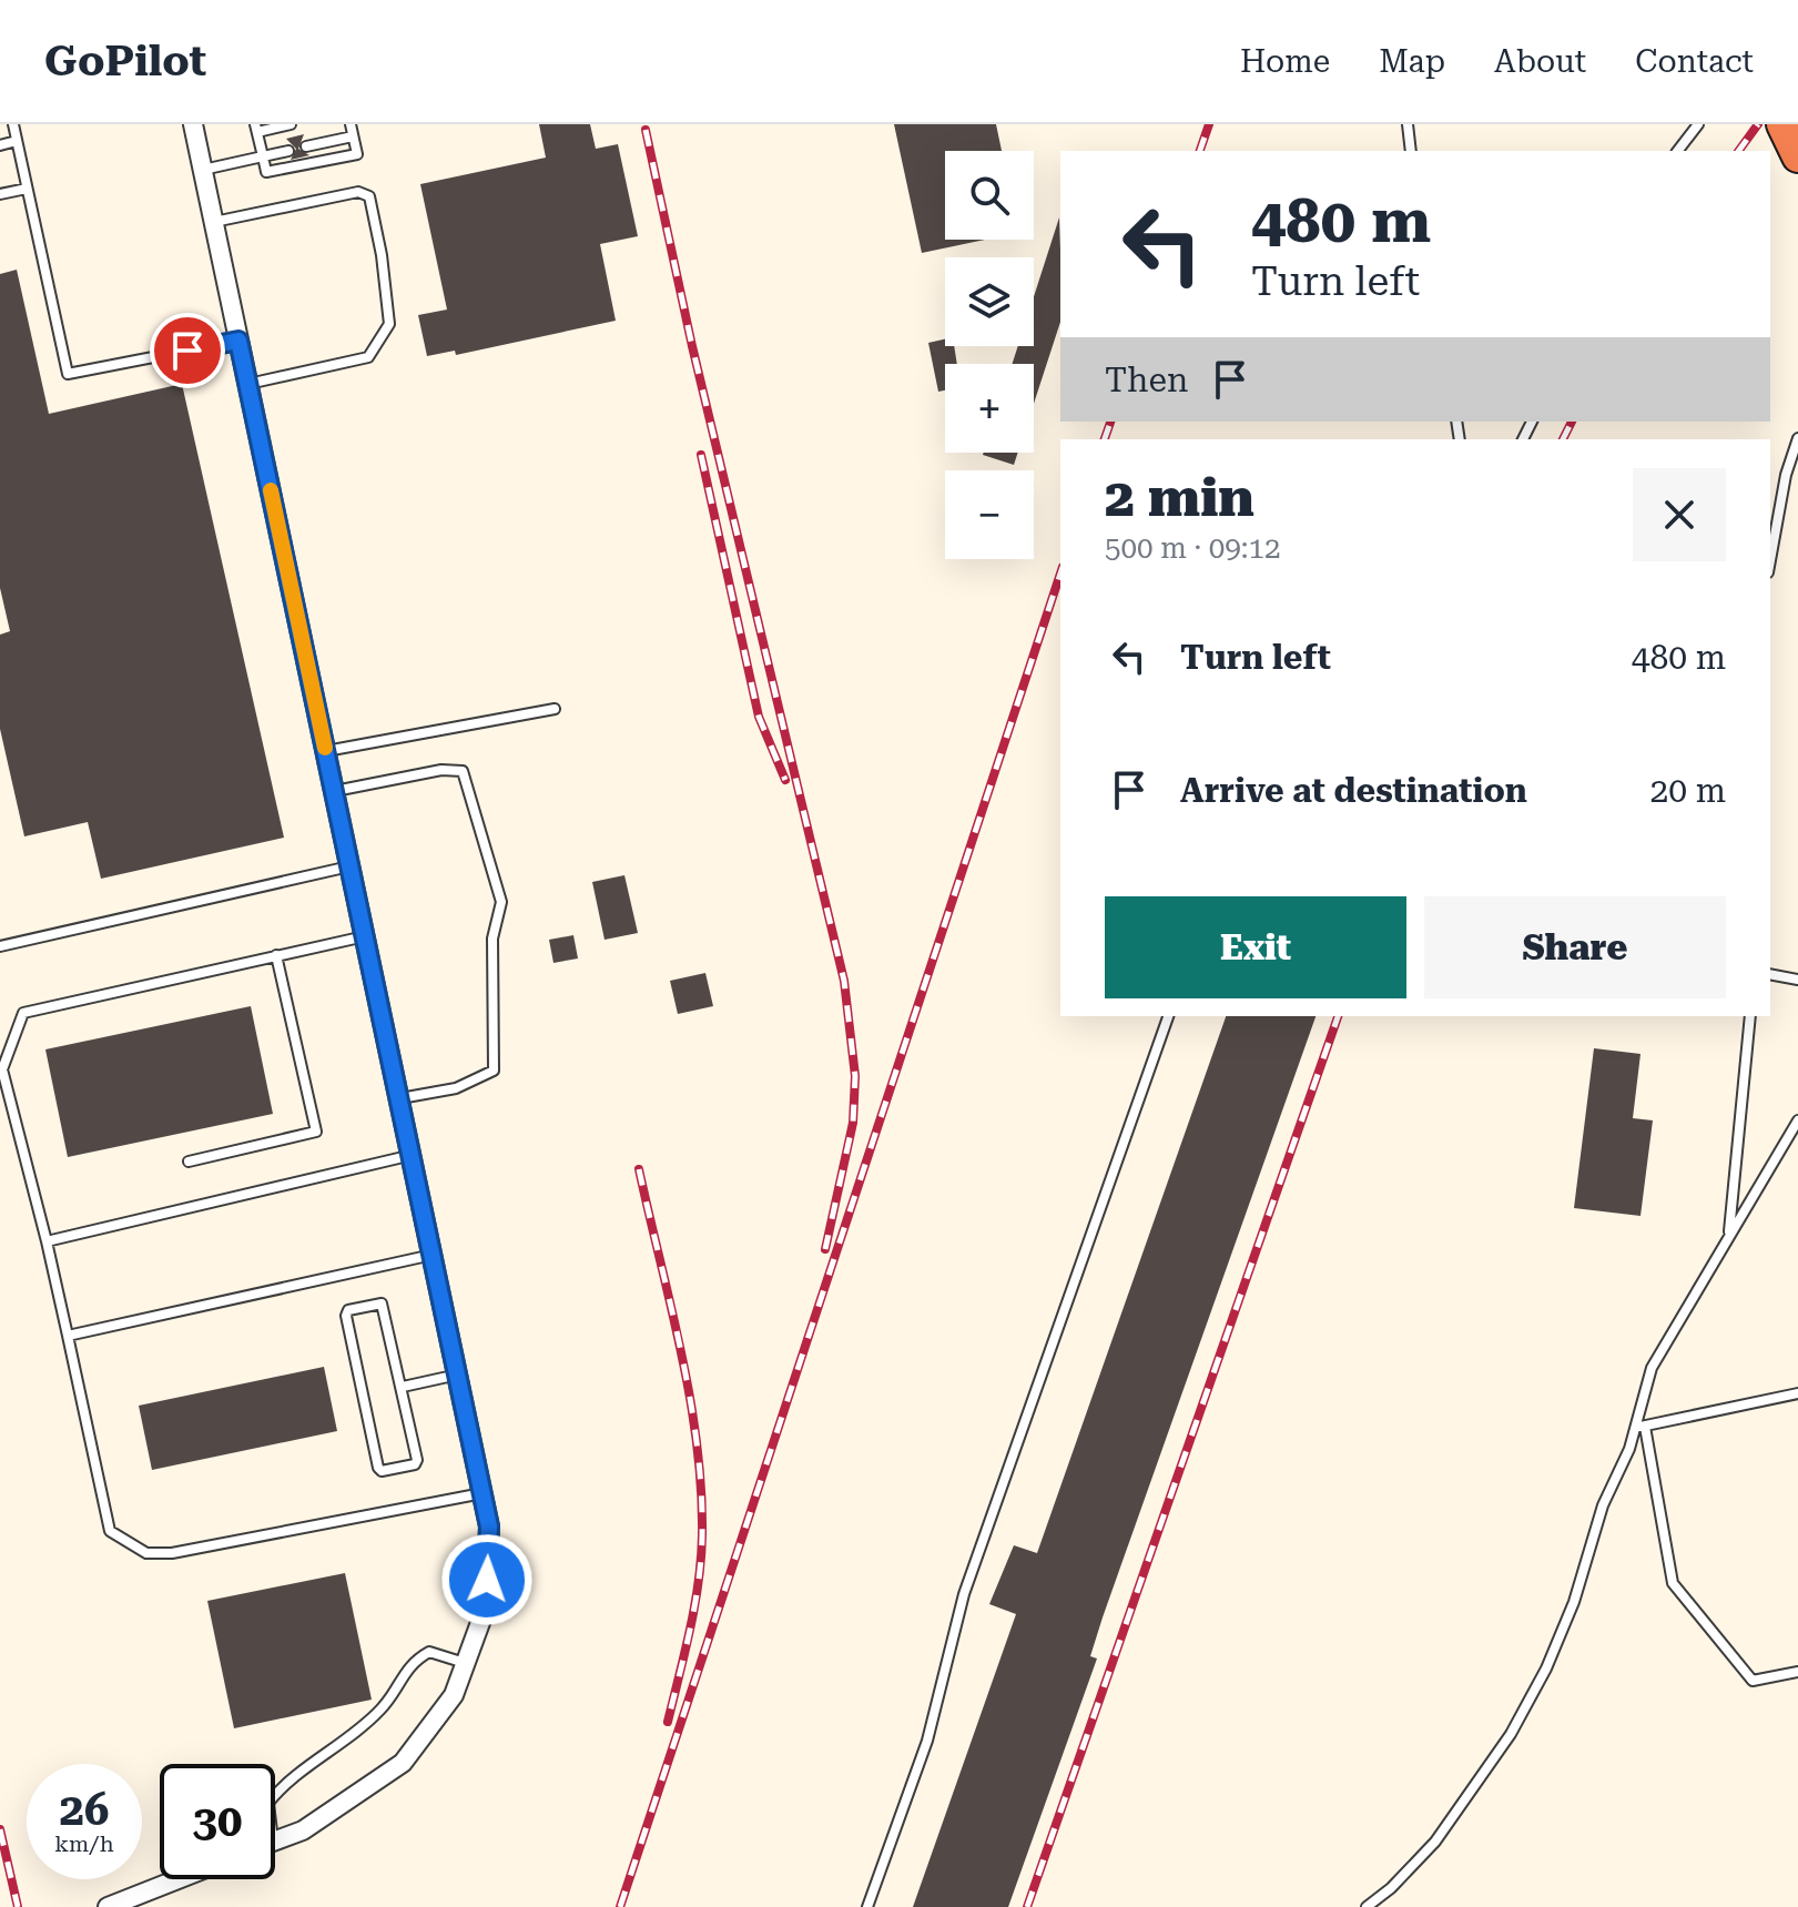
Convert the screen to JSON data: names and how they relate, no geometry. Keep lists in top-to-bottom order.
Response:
{
  "page": {
    "header": "GoPilot",
    "nav": [
      "Home",
      "Map",
      "About",
      "Contact"
    ],
    "map_buttons": ["+", "−"],
    "turn": ["480 m", "Turn left"],
    "then": "Then",
    "heading": ["2 min", "500 m · 09:12"],
    "list": [
      {
        "name": "Turn left",
        "value": "480 m"
      },
      {
        "name": "Arrive at destination",
        "value": "20 m"
      }
    ],
    "buttons": ["Exit", "Share"],
    "speed": "26 km/h",
    "limit": "30"
  }
}
